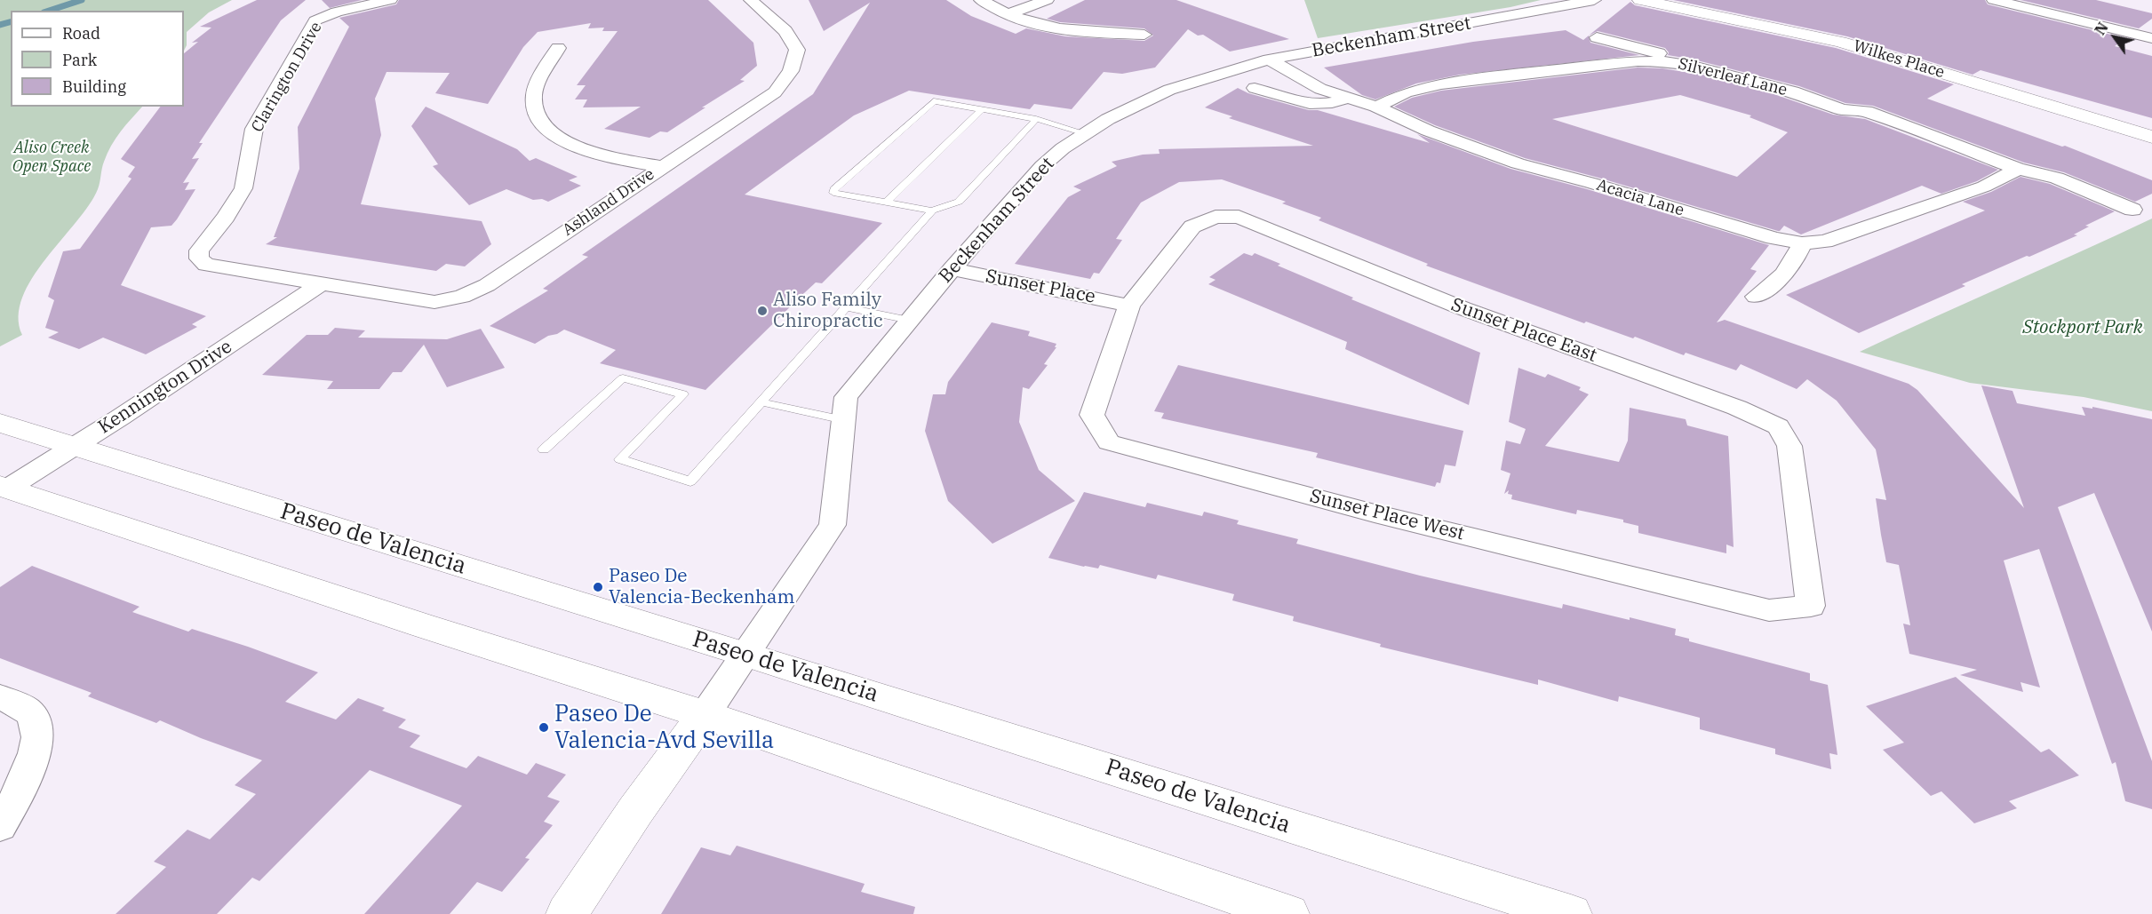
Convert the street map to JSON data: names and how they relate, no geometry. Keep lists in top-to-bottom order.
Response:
{
  "streets": {
    "main road": ["Wilkes Place", "Paseo de Valencia"],
    "street": [
      "Beckenham Street",
      "Clarington Drive",
      "Silverleaf Lane",
      "Acacia Lane",
      "Ashland Drive",
      "Sunset Place",
      "Sunset Place East",
      "Kennington Drive",
      "Sunset Place West"
    ]
  },
  "crossings": [
    ["Beckenham Street", "Acacia Lane"],
    ["Beckenham Street", "Sunset Place"],
    ["Beckenham Street", "Paseo de Valencia"],
    ["Clarington Drive", "Ashland Drive"],
    ["Clarington Drive", "Kennington Drive"],
    ["Silverleaf Lane", "Acacia Lane"],
    ["Ashland Drive", "Kennington Drive"],
    ["Sunset Place", "Sunset Place East"],
    ["Sunset Place", "Sunset Place West"],
    ["Sunset Place East", "Sunset Place West"],
    ["Kennington Drive", "Paseo de Valencia"]
  ],
  "parks": ["Aliso Creek Open Space", "Stockport Park"],
  "places": ["Aliso Family Chiropractic", "Paseo De Valencia-Beckenham", "Paseo De Valencia-Avd Sevilla"],
  "legend": ["Road", "Park", "Building"],
  "north": "top left"
}
